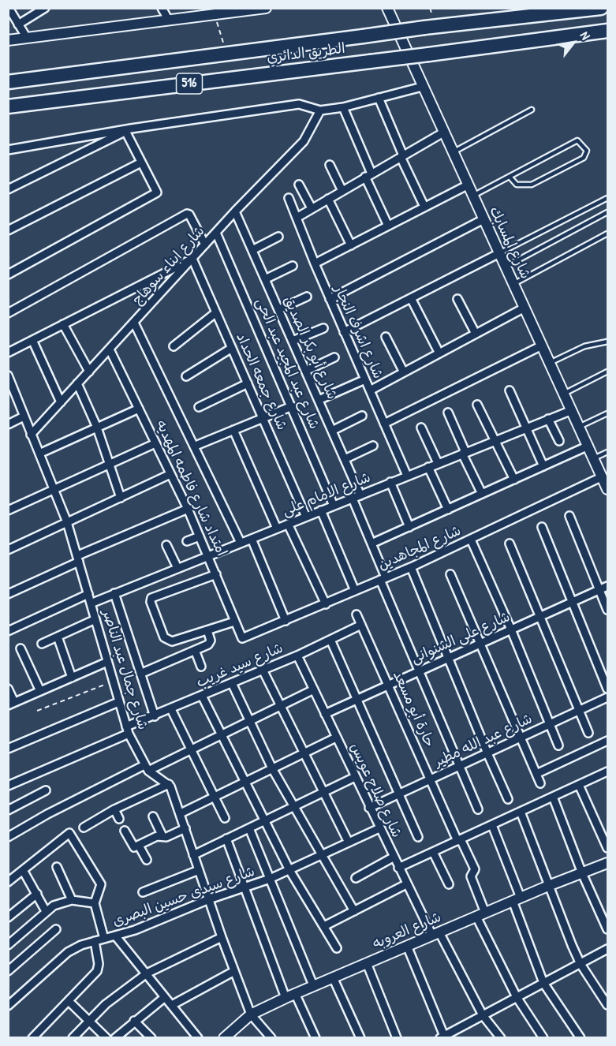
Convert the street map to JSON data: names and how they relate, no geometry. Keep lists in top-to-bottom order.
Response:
{
  "streets": {
    "highway": ["الطريق الدائري", "516"],
    "street": [
      "شارع المسابك",
      "شارع ابناء سوهاج",
      "شارع اشرف النجار",
      "شارع أبو بكر الصديق",
      "شارع عبد المجيد عبد الحى",
      "شارع جمعه الحداد",
      "امتداد شارع فاطمه المهديه",
      "شارع الامام على",
      "شارع المجاهدين",
      "شارع على الشنوانى",
      "شارع سيد غريب",
      "شارع جمال عبد الناصر",
      "حارة أبو مسعد",
      "شارع عبد الله مطير",
      "شارع صلاح عويس",
      "شارع سيدى حسين البصرى",
      "شارع العروبه"
    ]
  },
  "crossings": [
    ["شارع المسابك", "شارع الامام على"],
    ["شارع المسابك", "شارع المجاهدين"],
    ["شارع ابناء سوهاج", "شارع أبو بكر الصديق"],
    ["شارع ابناء سوهاج", "شارع عبد المجيد عبد الحى"],
    ["شارع ابناء سوهاج", "شارع جمعه الحداد"],
    ["شارع ابناء سوهاج", "امتداد شارع فاطمه المهديه"],
    ["شارع ابناء سوهاج", "شارع جمال عبد الناصر"],
    ["شارع اشرف النجار", "شارع الامام على"],
    ["شارع أبو بكر الصديق", "شارع الامام على"],
    ["شارع عبد المجيد عبد الحى", "شارع الامام على"],
    ["شارع جمعه الحداد", "شارع الامام على"],
    ["امتداد شارع فاطمه المهديه", "شارع الامام على"],
    ["امتداد شارع فاطمه المهديه", "شارع المجاهدين"],
    ["شارع الامام على", "شارع جمال عبد الناصر"],
    ["شارع على الشنوانى", "حارة أبو مسعد"],
    ["شارع على الشنوانى", "شارع صلاح عويس"],
    ["شارع سيد غريب", "شارع جمال عبد الناصر"],
    ["شارع سيد غريب", "حارة أبو مسعد"],
    ["شارع سيد غريب", "شارع صلاح عويس"],
    ["حارة أبو مسعد", "شارع عبد الله مطير"],
    ["حارة أبو مسعد", "شارع العروبه"],
    ["شارع عبد الله مطير", "شارع صلاح عويس"],
    ["شارع صلاح عويس", "شارع سيدى حسين البصرى"],
    ["شارع صلاح عويس", "شارع العروبه"]
  ],
  "north": "top right"
}
